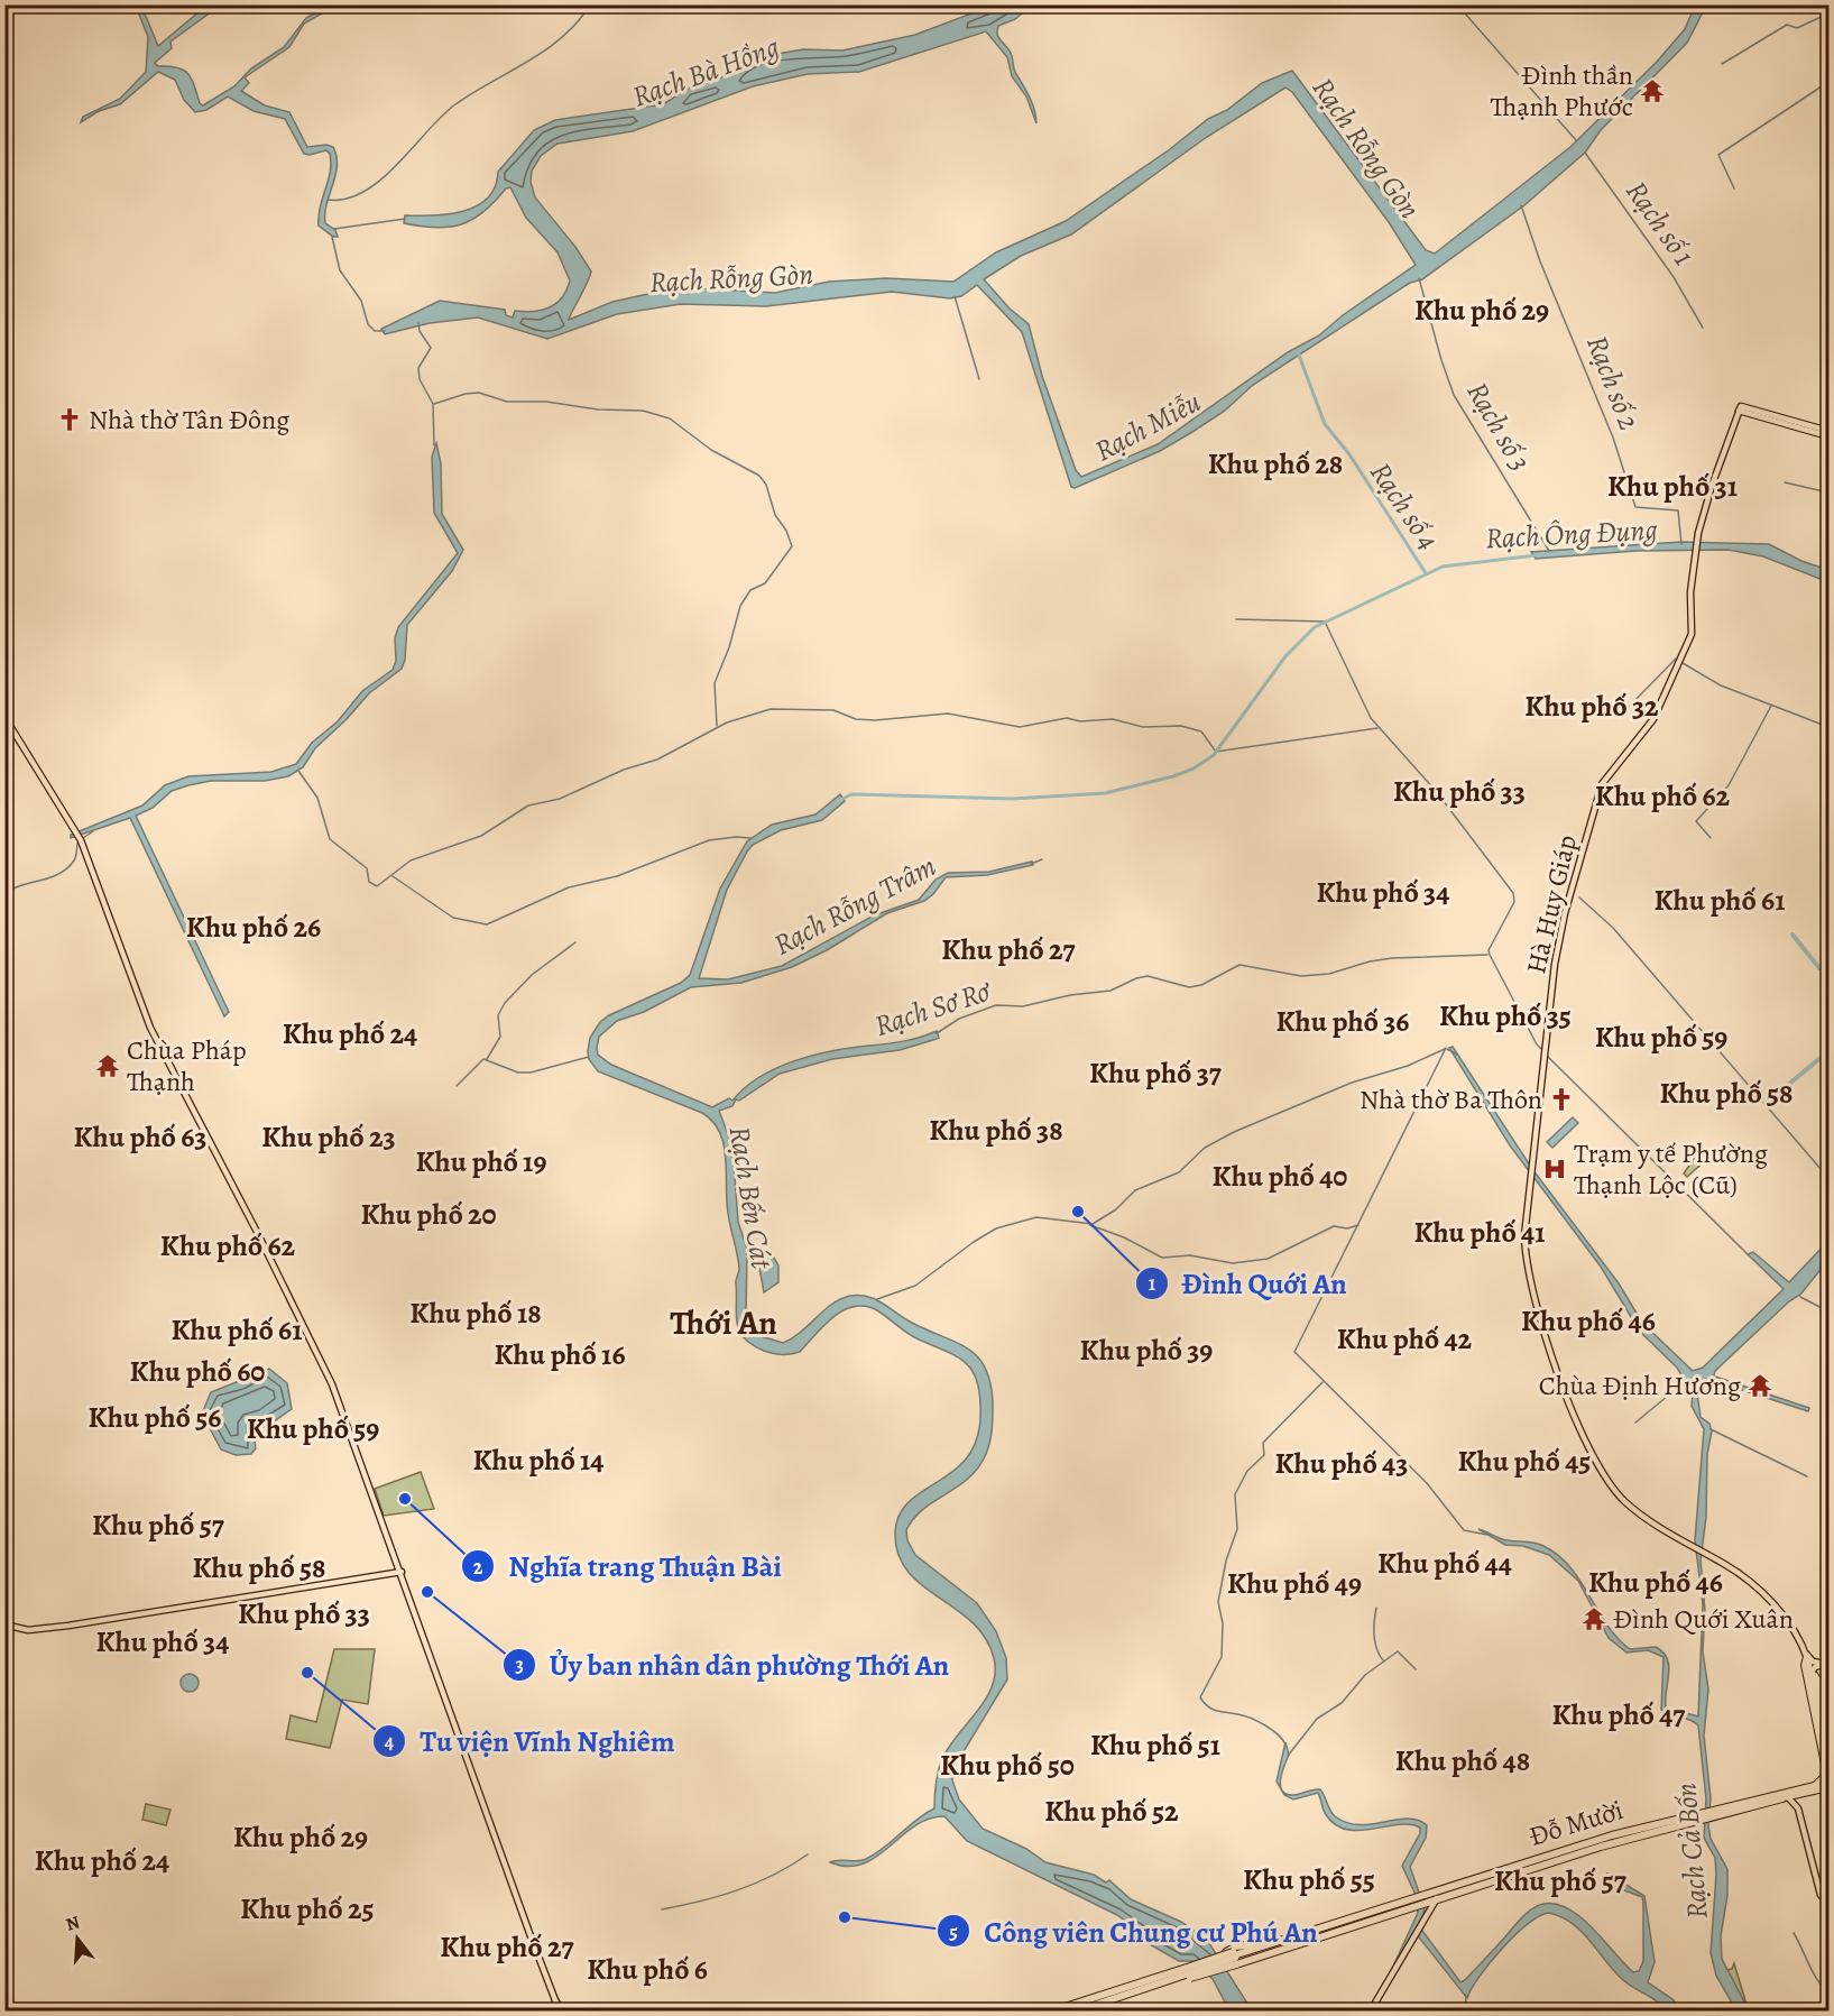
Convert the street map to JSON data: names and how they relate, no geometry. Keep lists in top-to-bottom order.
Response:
{
  "streets": {
    "highway": ["Đỗ Mười"],
    "main road": ["Hà Huy Giáp"]
  },
  "districts": [
    "Khu phố 29",
    "Khu phố 28",
    "Khu phố 31",
    "Khu phố 32",
    "Khu phố 33",
    "Khu phố 62",
    "Khu phố 34",
    "Khu phố 61",
    "Khu phố 26",
    "Khu phố 27",
    "Khu phố 35",
    "Khu phố 36",
    "Khu phố 24",
    "Khu phố 59",
    "Khu phố 37",
    "Khu phố 58",
    "Khu phố 38",
    "Khu phố 63",
    "Khu phố 23",
    "Khu phố 19",
    "Khu phố 40",
    "Khu phố 20",
    "Khu phố 41",
    "Khu phố 62",
    "Khu phố 18",
    "Khu phố 46",
    "Thới An",
    "Khu phố 61",
    "Khu phố 42",
    "Khu phố 39",
    "Khu phố 16",
    "Khu phố 60",
    "Khu phố 56",
    "Khu phố 59",
    "Khu phố 14",
    "Khu phố 45",
    "Khu phố 43",
    "Khu phố 57",
    "Khu phố 44",
    "Khu phố 58",
    "Khu phố 46",
    "Khu phố 49",
    "Khu phố 33",
    "Khu phố 34",
    "Khu phố 47",
    "Khu phố 51",
    "Khu phố 48",
    "Khu phố 50",
    "Khu phố 52",
    "Khu phố 29",
    "Khu phố 24",
    "Khu phố 55",
    "Khu phố 57",
    "Khu phố 25",
    "Khu phố 27",
    "Khu phố 6"
  ],
  "water": [
    "Rạch Bà Hồng",
    "Rạch Rỗng Gòn",
    "Rạch số 1",
    "Rạch số 2",
    "Rạch Miễu",
    "Rạch số 3",
    "Rạch số 4",
    "Rạch Ông Đụng",
    "Rạch Rỗng Trâm",
    "Rạch Sơ Rơ",
    "Rạch Bến Cát",
    "Rạch Cả Bốn"
  ],
  "places": {
    "temple": [
      "Đình thần Thạnh Phước",
      "Chùa Pháp Thạnh",
      "Chùa Định Hương",
      "Đình Quới Xuân"
    ],
    "church": ["Nhà thờ Tân Đông", "Nhà thờ Ba Thôn"],
    "hospital": ["Trạm y tế Phường Thạnh Lộc (Cũ)"],
    "other": [
      "Đình Quới An",
      "Nghĩa trang Thuận Bài",
      "Ủy ban nhân dân phường Thới An",
      "Tu viện Vĩnh Nghiêm",
      "Công viên Chung cư Phú An"
    ]
  },
  "north": "top"
}
